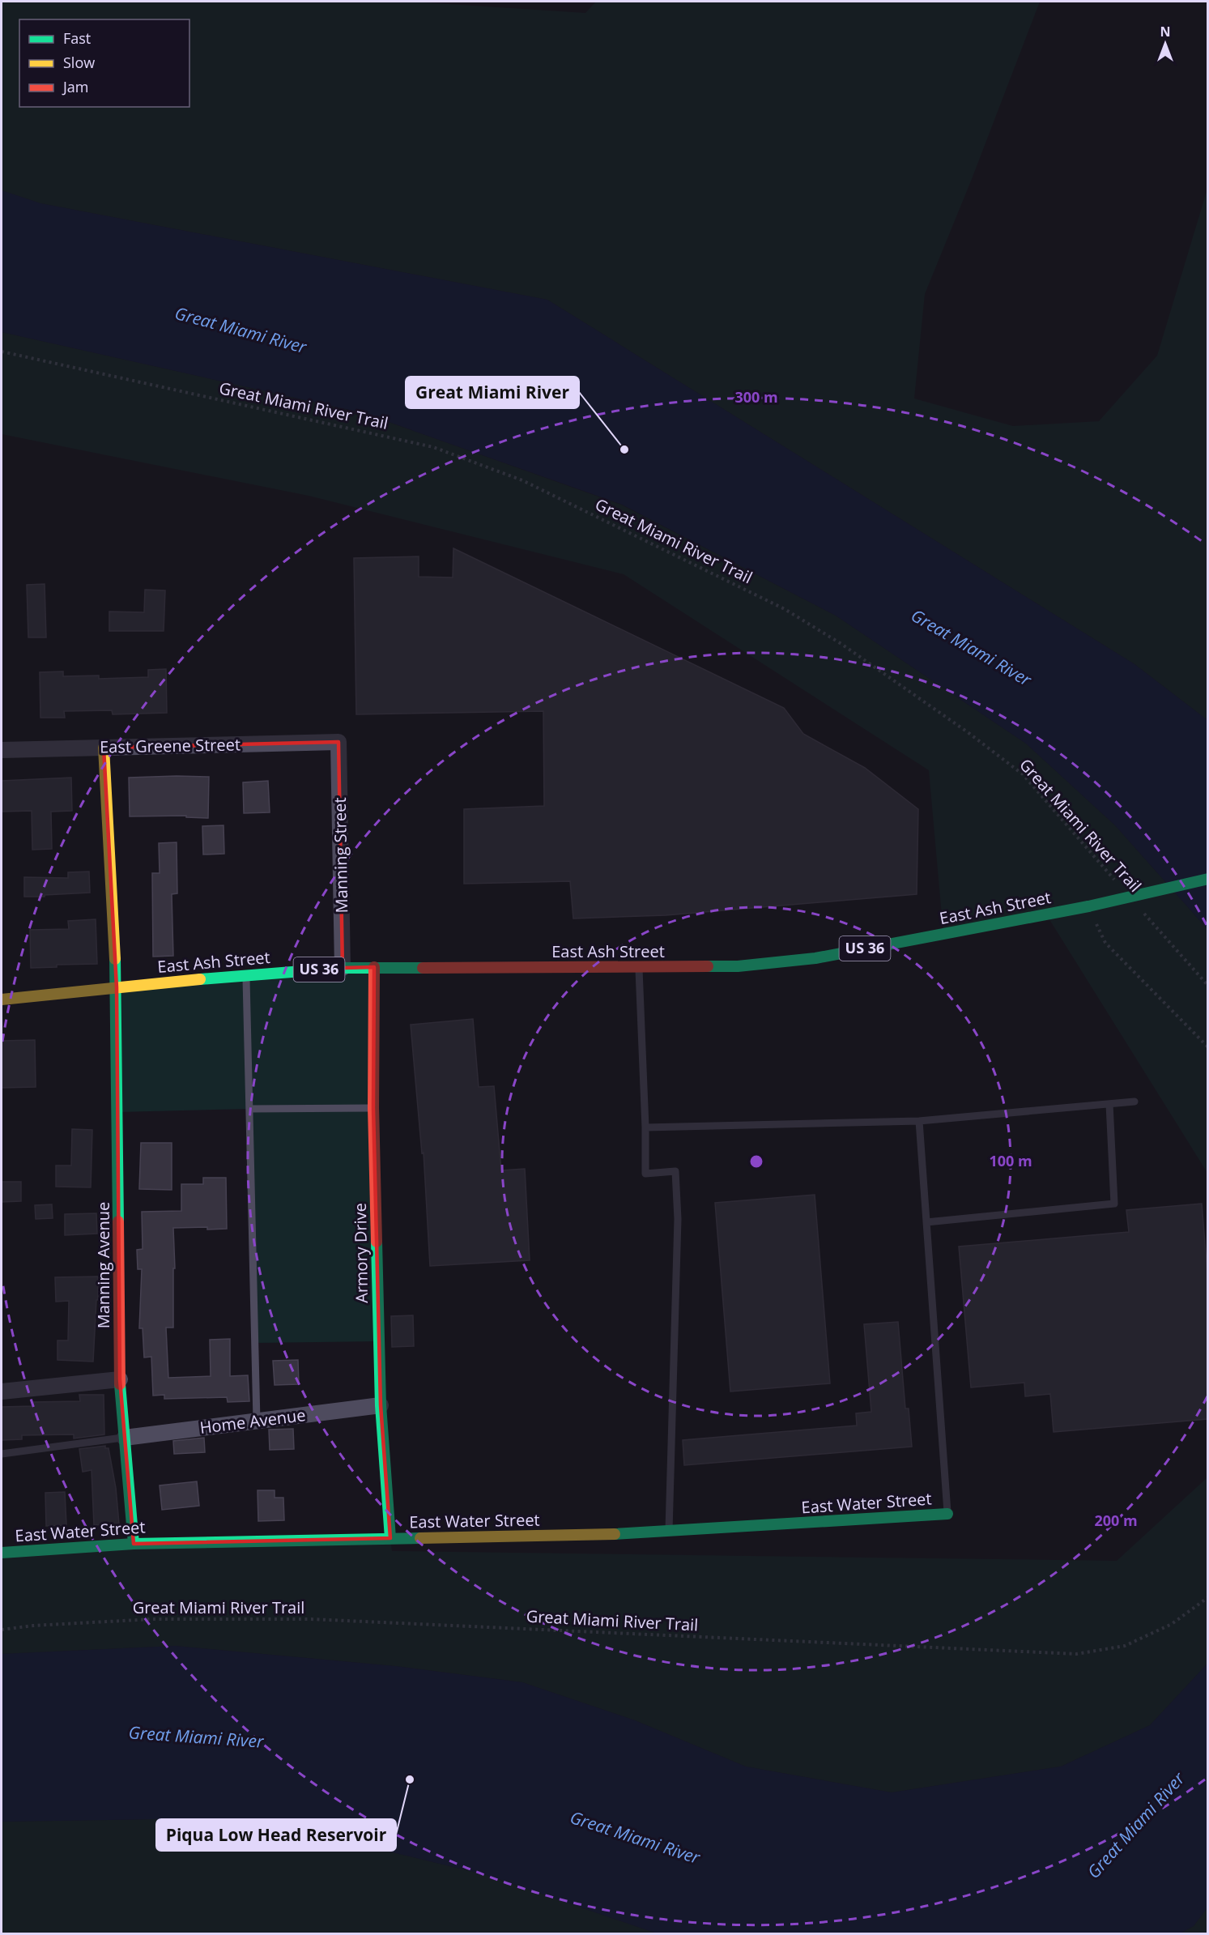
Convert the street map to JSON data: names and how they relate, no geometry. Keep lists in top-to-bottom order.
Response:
{
  "streets": {
    "street": [
      "East Greene Street",
      "Manning Street",
      "East Ash Street",
      "US 36",
      "Armory Drive",
      "Manning Avenue",
      "Home Avenue",
      "East Water Street"
    ],
    "path": ["Great Miami River Trail"]
  },
  "crossings": [
    ["East Greene Street", "Manning Street"],
    ["East Greene Street", "Manning Avenue"],
    ["Manning Street", "East Ash Street"],
    ["East Ash Street", "Armory Drive"],
    ["East Ash Street", "Manning Avenue"],
    ["Armory Drive", "Home Avenue"],
    ["Armory Drive", "East Water Street"],
    ["Manning Avenue", "Home Avenue"],
    ["Manning Avenue", "East Water Street"]
  ],
  "water": ["Great Miami River"],
  "places": ["Great Miami River", "Piqua Low Head Reservoir"],
  "legend": ["Fast", "Slow", "Jam"],
  "north": "top",
  "rings": ["300 m", "100 m", "200 m"]
}
